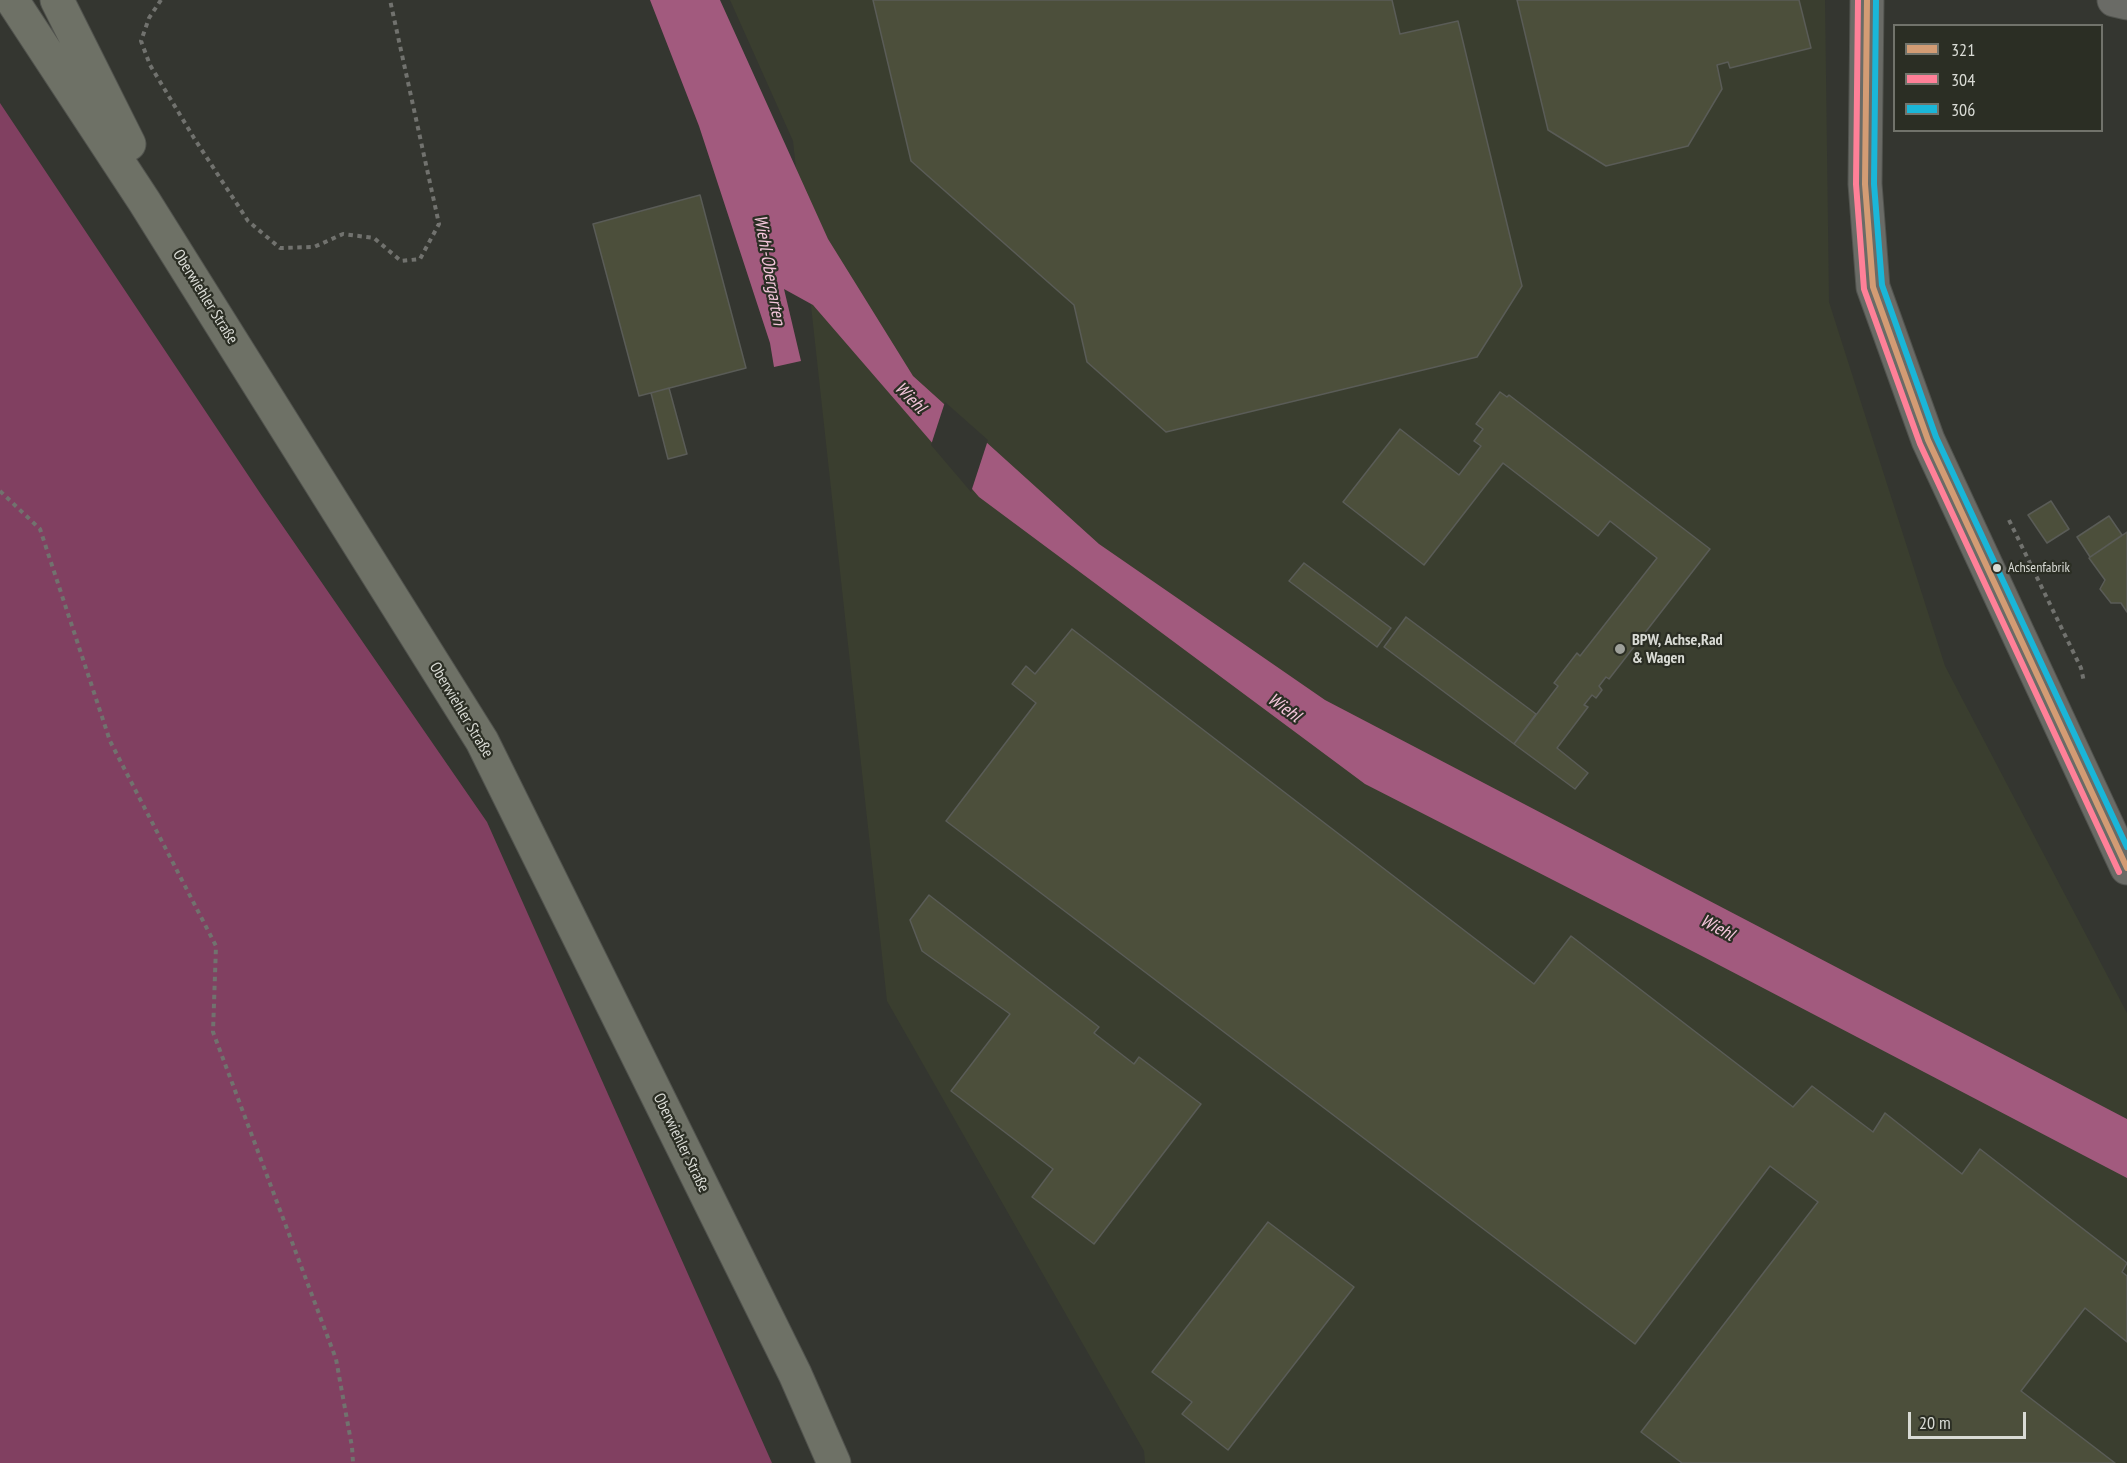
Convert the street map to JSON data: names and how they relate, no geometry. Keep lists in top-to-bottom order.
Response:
{
  "streets": {
    "main road": ["Oberwiehler Straße"]
  },
  "water": ["Wiehl-Obergarten", "Wiehl"],
  "places": ["Achsenfabrik", "BPW, Achse,Rad & Wagen"],
  "lines": ["transit line 321", "transit line 304", "transit line 306"],
  "legend": ["321", "304", "306"],
  "scale_bar": "20 m"
}
